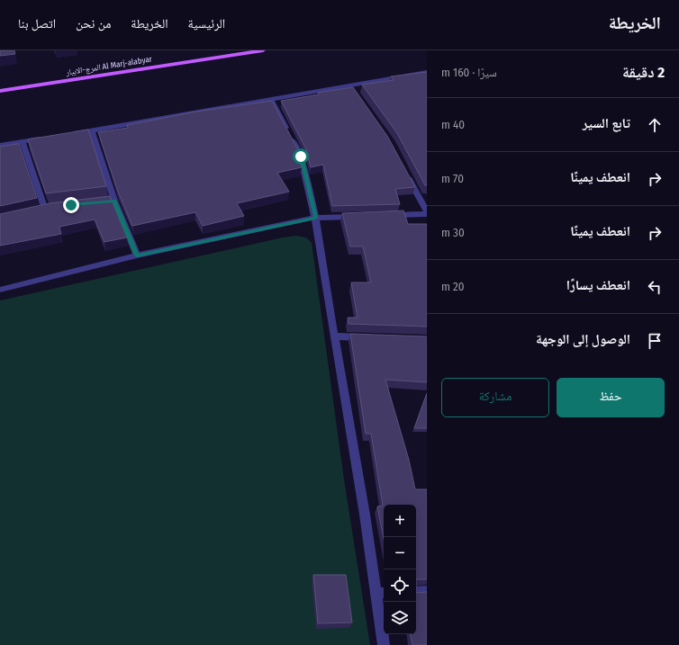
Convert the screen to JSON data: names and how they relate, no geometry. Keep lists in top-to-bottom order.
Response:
{
  "streets": {
    "main road": ["المرج-الابيار Al Marj-alabyar"]
  },
  "page": {
    "header": "الخريطة",
    "nav": [
      "الرئيسية",
      "الخريطة",
      "من نحن",
      "اتصل بنا"
    ],
    "heading": ["2 دقيقة", "سيرًا · 160 m"],
    "list": [
      ["تابع السير", "40 m"],
      ["انعطف يمينًا", "70 m"],
      ["انعطف يمينًا", "30 m"],
      ["انعطف يسارًا", "20 m"],
      "الوصول إلى الوجهة"
    ],
    "buttons": ["حفظ", "مشاركة"],
    "map_buttons": ["+", "−"]
  }
}
